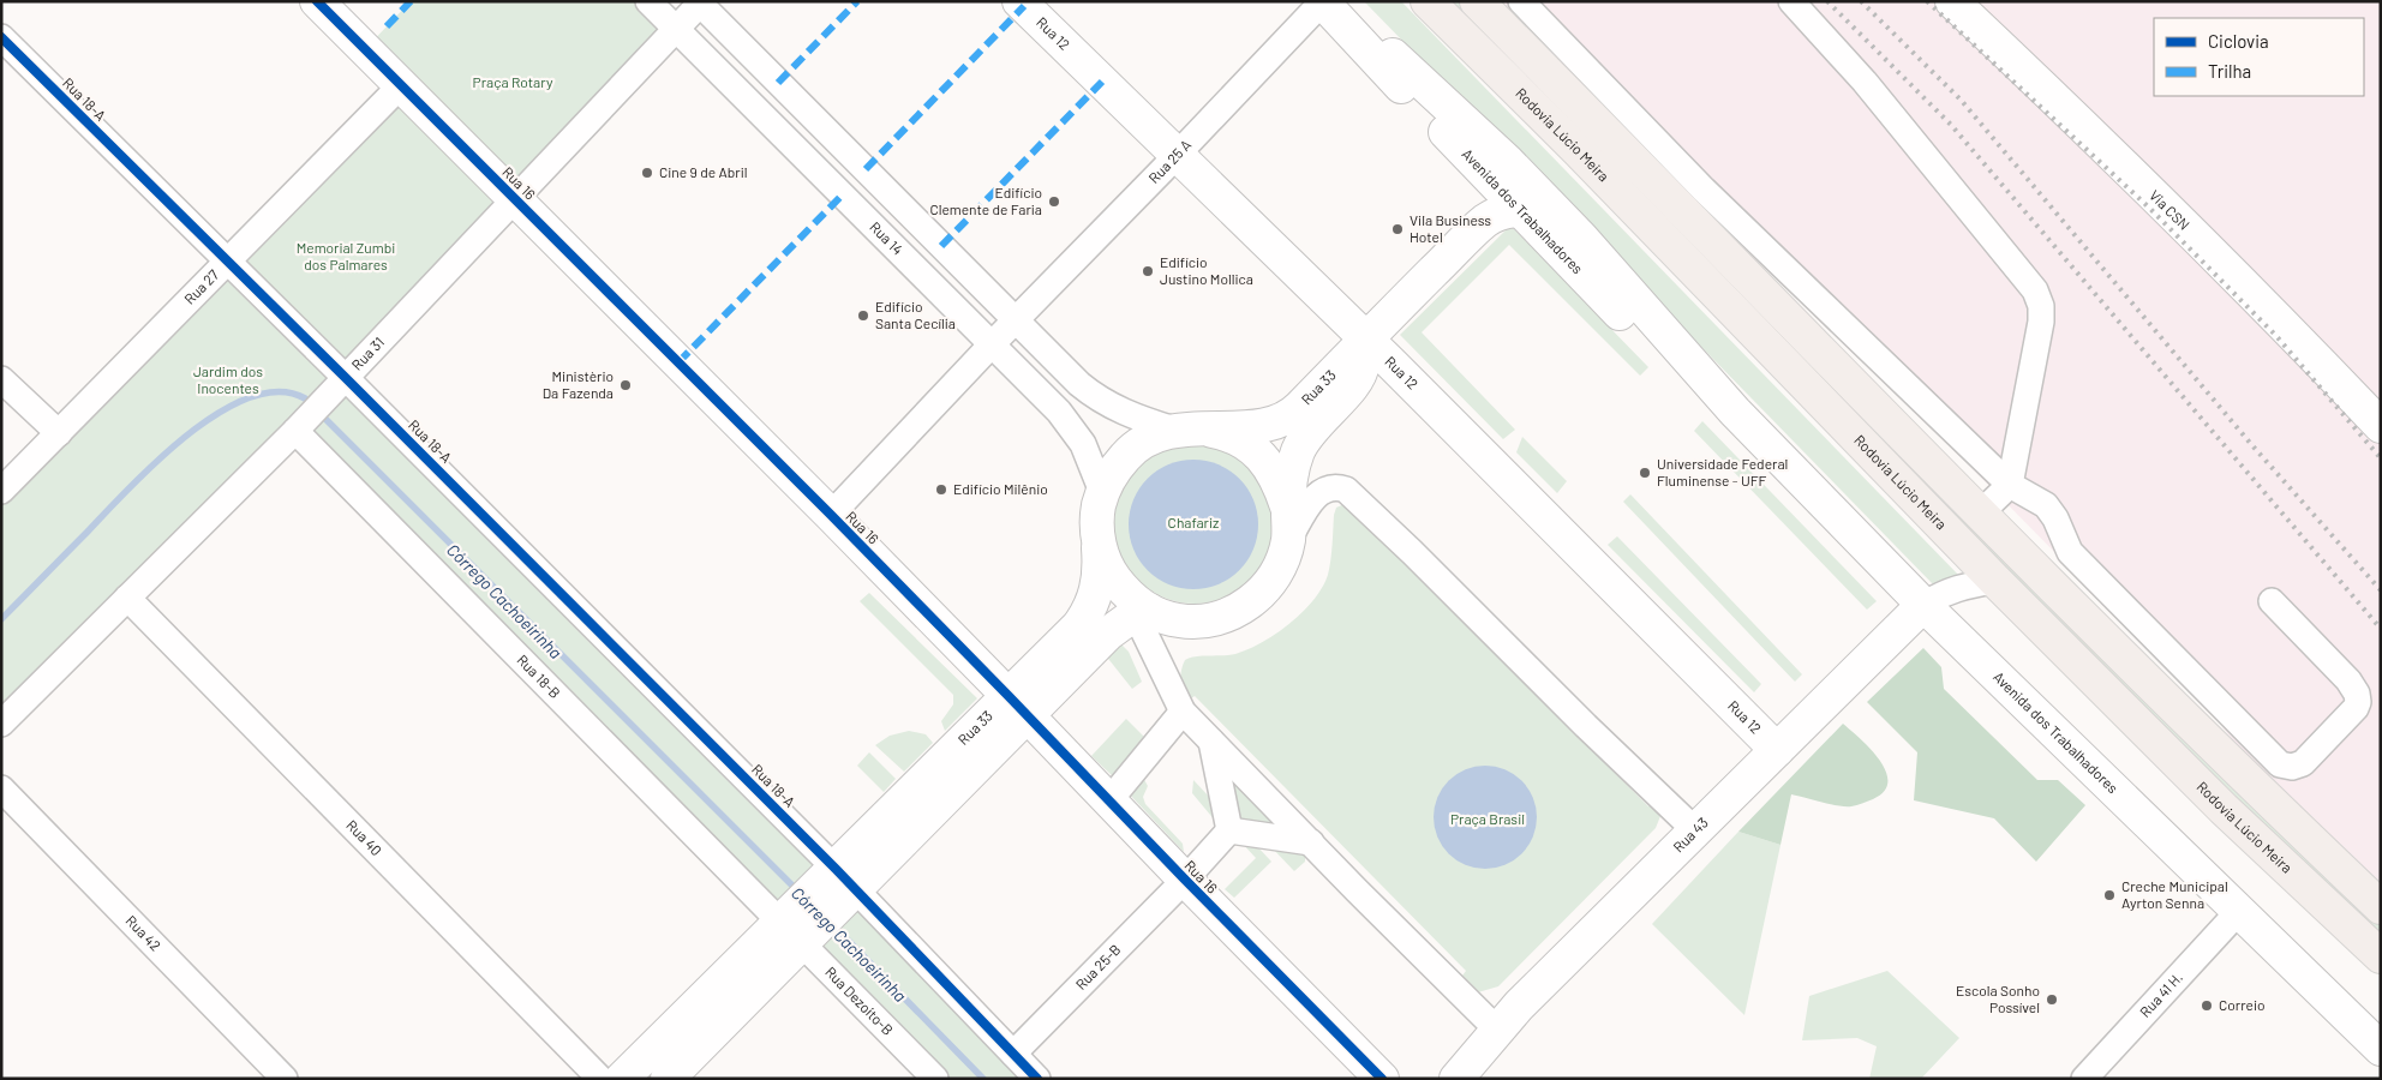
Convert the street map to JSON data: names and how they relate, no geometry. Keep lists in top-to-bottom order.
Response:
{
  "streets": {
    "main road": ["Rodovia Lúcio Meira"],
    "street": [
      "Rua 12",
      "Rua 18-A",
      "Rua 25 A",
      "Rua 16",
      "Via CSN",
      "Avenida dos Trabalhadores",
      "Rua 14",
      "Rua 27",
      "Rua 31",
      "Rua 33",
      "Rua 18-B",
      "Rua 43",
      "Rua 40",
      "Rua 42",
      "Rua 25-B",
      "Rua 41 H.",
      "Rua Dezoito-B"
    ]
  },
  "crossings": [
    ["Rua 12", "Rua 25 A"],
    ["Rua 12", "Rua 33"],
    ["Rua 12", "Rua 43"],
    ["Rua 18-A", "Rua 27"],
    ["Rua 18-A", "Rua 31"],
    ["Rua 18-A", "Rua 33"],
    ["Rua 18-A", "Rua 25-B"],
    ["Rua 25 A", "Avenida dos Trabalhadores"],
    ["Rua 25 A", "Rua 14"],
    ["Rua 16", "Rua 27"],
    ["Rua 16", "Rua 31"],
    ["Rua 16", "Rua 33"],
    ["Rua 16", "Rua 25-B"],
    ["Avenida dos Trabalhadores", "Rua 33"],
    ["Avenida dos Trabalhadores", "Rua 43"],
    ["Avenida dos Trabalhadores", "Rua 41 H."],
    ["Rua 14", "Rua 31"],
    ["Rua 14", "Rua 33"],
    ["Rua 31", "Rua 18-B"],
    ["Rua 31", "Rua 40"],
    ["Rua 33", "Rua 18-B"],
    ["Rua 33", "Rua Dezoito-B"],
    ["Rua 18-B", "Rua Dezoito-B"]
  ],
  "water": ["Córrego Cachoeirinha"],
  "parks": [
    "Praça Rotary",
    "Memorial Zumbi dos Palmares",
    "Jardim dos Inocentes",
    "Chafariz",
    "Praça Brasil"
  ],
  "places": [
    "Cine 9 de Abril",
    "Edifício Clemente de Faria",
    "Vila Business Hotel",
    "Edifício Justino Mollica",
    "Edifício Santa Cecília",
    "Ministèrio Da Fazenda",
    "Universidade Federal Fluminense - UFF",
    "Edifício Milênio",
    "Creche Municipal Ayrton Senna",
    "Escola Sonho Possível",
    "Correio"
  ],
  "legend": ["Ciclovia", "Trilha"]
}
